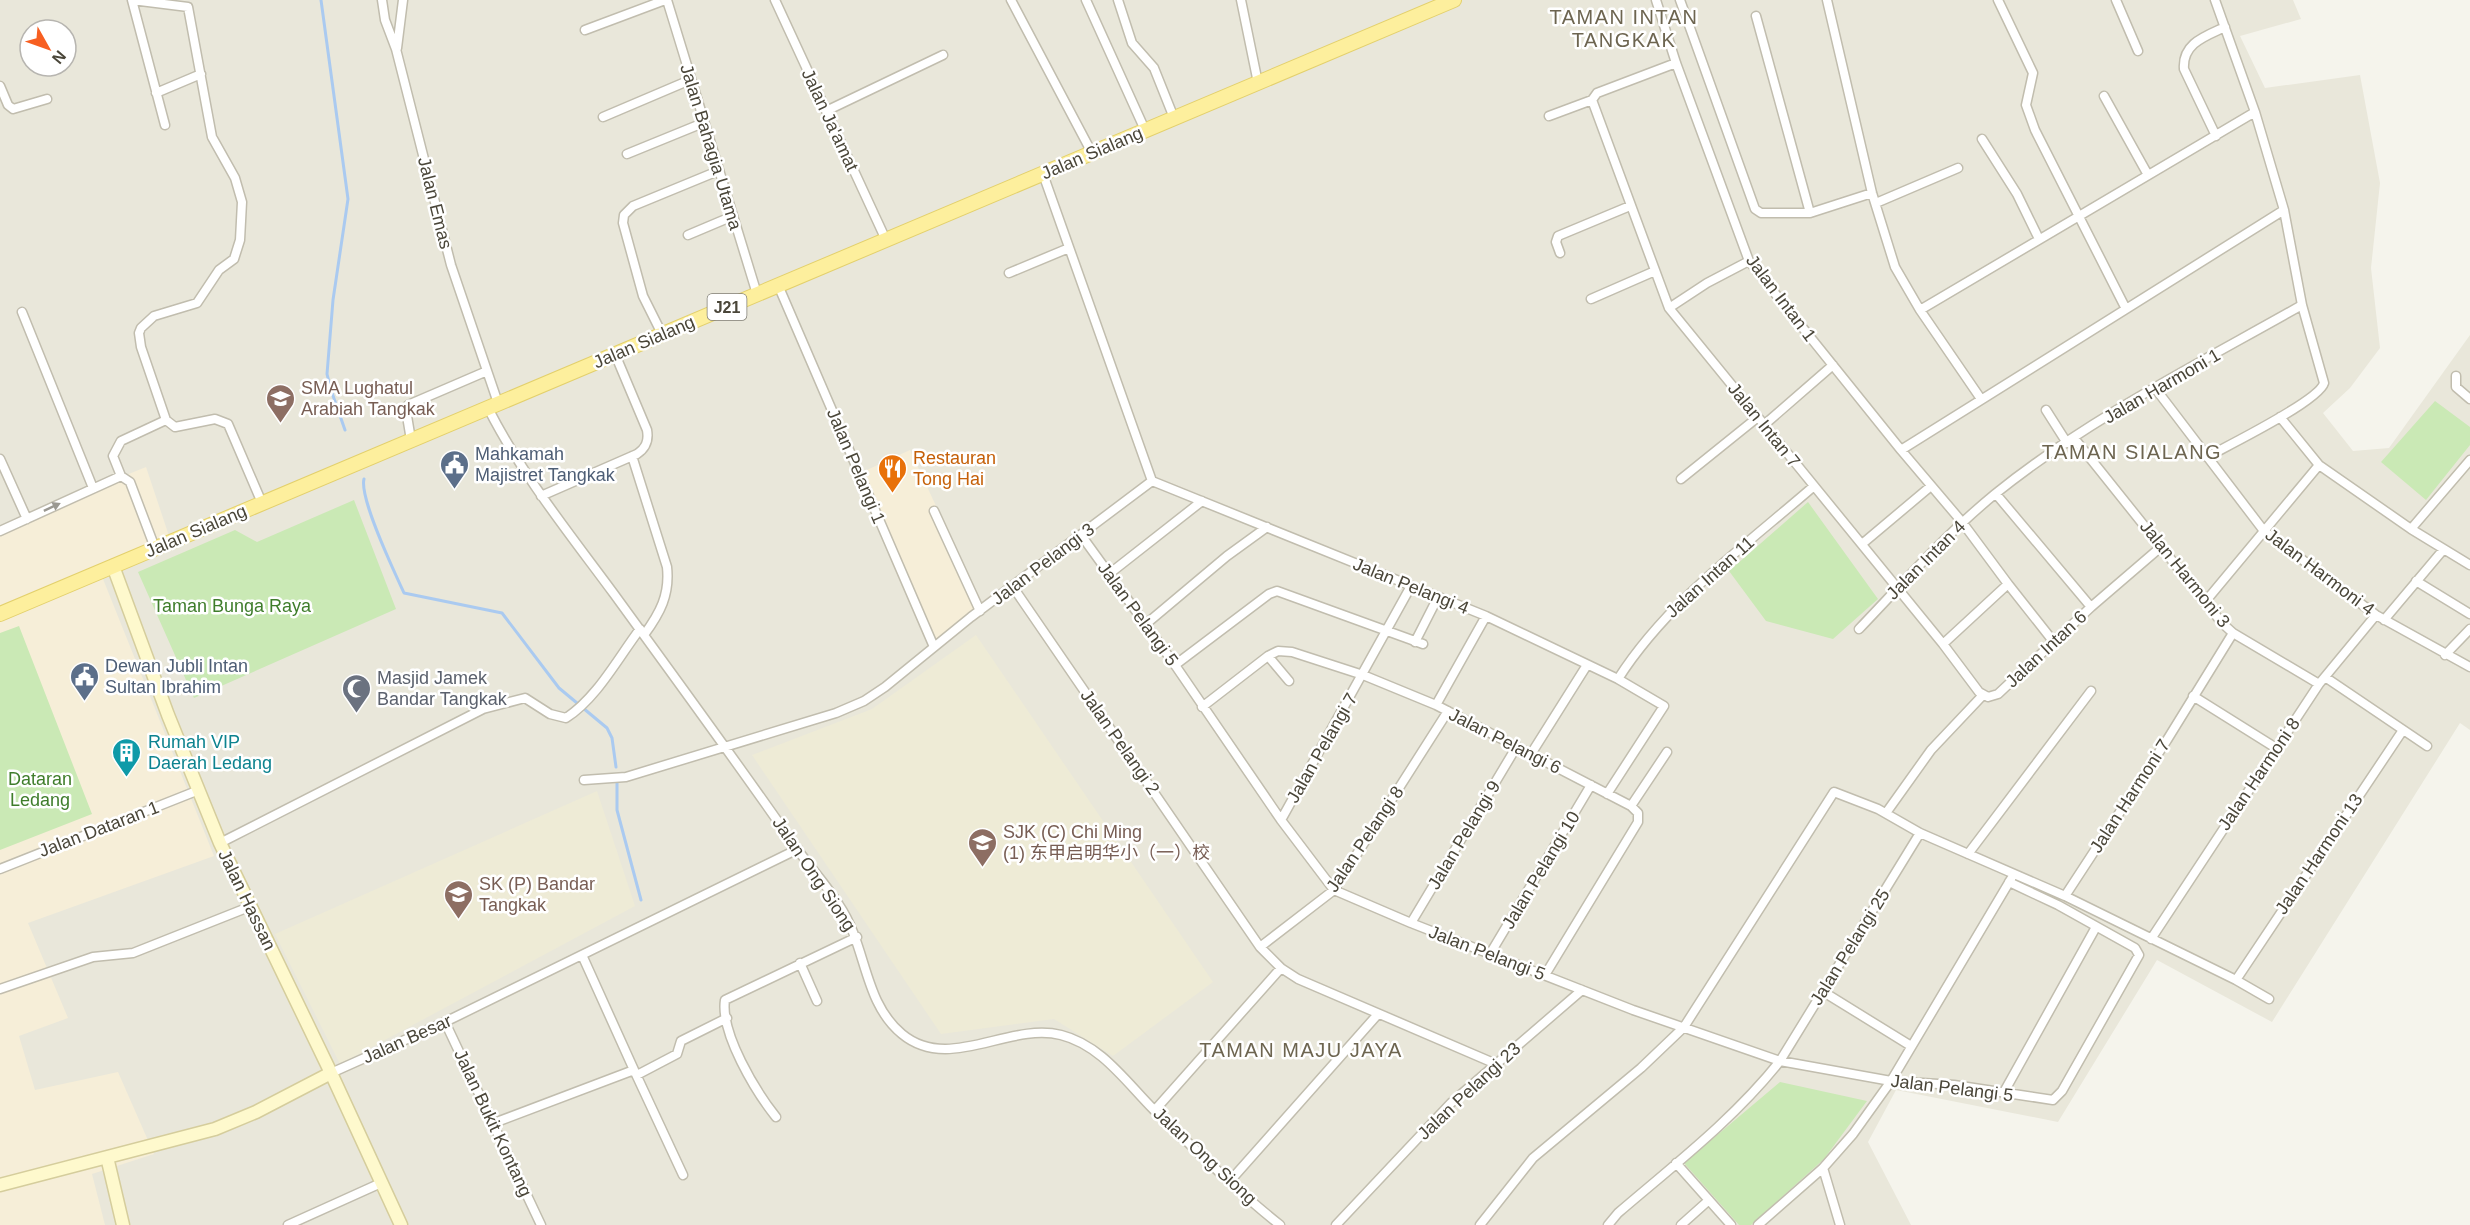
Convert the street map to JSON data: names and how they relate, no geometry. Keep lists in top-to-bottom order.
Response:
{
  "streets": {
    "main road": ["Jalan Sialang", "J21"],
    "street": [
      "Jalan Ja'amat",
      "Jalan Bahagia Utama",
      "Jalan Emas",
      "Jalan Intan 1",
      "Jalan Harmoni 1",
      "Jalan Intan 7",
      "Jalan Pelangi 1",
      "Jalan Intan 4",
      "Jalan Pelangi 3",
      "Jalan Harmoni 4",
      "Jalan Harmoni 3",
      "Jalan Intan 11",
      "Jalan Pelangi 4",
      "Jalan Pelangi 5",
      "Jalan Intan 6",
      "Jalan Pelangi 6",
      "Jalan Pelangi 2",
      "Jalan Pelangi 7",
      "Jalan Harmoni 8",
      "Jalan Harmoni 7",
      "Jalan Dataran 1",
      "Jalan Pelangi 9",
      "Jalan Pelangi 8",
      "Jalan Harmoni 13",
      "Jalan Pelangi 10",
      "Jalan Ong Siong",
      "Jalan Hassan",
      "Jalan Pelangi 25",
      "Jalan Besar",
      "Jalan Pelangi 23",
      "Jalan Bukit Kontang"
    ]
  },
  "crossings": [
    ["Jalan Ja'amat", "Jalan Sialang"],
    ["Jalan Bahagia Utama", "Jalan Sialang"],
    ["Jalan Sialang", "Jalan Emas"],
    ["Jalan Sialang", "Jalan Pelangi 1"],
    ["Jalan Sialang", "Jalan Ong Siong"],
    ["Jalan Sialang", "Jalan Hassan"],
    ["Jalan Emas", "Jalan Ong Siong"],
    ["Jalan Intan 1", "Jalan Intan 4"],
    ["Jalan Intan 1", "Jalan Intan 6"],
    ["Jalan Harmoni 1", "Jalan Intan 4"],
    ["Jalan Harmoni 1", "Jalan Harmoni 4"],
    ["Jalan Harmoni 1", "Jalan Harmoni 3"],
    ["Jalan Intan 7", "Jalan Intan 4"],
    ["Jalan Intan 7", "Jalan Intan 11"],
    ["Jalan Intan 7", "Jalan Intan 6"],
    ["Jalan Pelangi 1", "Jalan Pelangi 3"],
    ["Jalan Pelangi 3", "Jalan Pelangi 4"],
    ["Jalan Pelangi 3", "Jalan Pelangi 5"],
    ["Jalan Pelangi 3", "Jalan Pelangi 2"],
    ["Jalan Pelangi 3", "Jalan Ong Siong"],
    ["Jalan Harmoni 4", "Jalan Harmoni 8"],
    ["Jalan Harmoni 3", "Jalan Intan 6"],
    ["Jalan Harmoni 3", "Jalan Harmoni 8"],
    ["Jalan Harmoni 3", "Jalan Harmoni 7"],
    ["Jalan Harmoni 3", "Jalan Harmoni 13"],
    ["Jalan Intan 11", "Jalan Pelangi 4"],
    ["Jalan Pelangi 4", "Jalan Pelangi 6"],
    ["Jalan Pelangi 4", "Jalan Pelangi 7"],
    ["Jalan Pelangi 5", "Jalan Pelangi 7"],
    ["Jalan Pelangi 5", "Jalan Pelangi 9"],
    ["Jalan Pelangi 5", "Jalan Pelangi 8"],
    ["Jalan Pelangi 5", "Jalan Pelangi 10"],
    ["Jalan Pelangi 5", "Jalan Pelangi 25"],
    ["Jalan Pelangi 5", "Jalan Pelangi 23"],
    ["Jalan Pelangi 6", "Jalan Pelangi 7"],
    ["Jalan Pelangi 6", "Jalan Pelangi 9"],
    ["Jalan Pelangi 6", "Jalan Pelangi 8"],
    ["Jalan Pelangi 6", "Jalan Pelangi 10"],
    ["Jalan Pelangi 2", "Jalan Pelangi 8"],
    ["Jalan Pelangi 2", "Jalan Pelangi 23"],
    ["Jalan Dataran 1", "Jalan Hassan"],
    ["Jalan Ong Siong", "Jalan Besar"],
    ["Jalan Hassan", "Jalan Besar"],
    ["Jalan Besar", "Jalan Bukit Kontang"]
  ],
  "districts": ["TAMAN INTAN TANGKAK", "TAMAN SIALANG", "TAMAN MAJU JAYA"],
  "parks": ["Taman Bunga Raya", "Dataran Ledang"],
  "places": {
    "school or university": ["SMA Lughatul Arabiah Tangkak", "SJK (C) Chi Ming (1) 东甲启明华小（一）校", "SK (P) Bandar Tangkak"],
    "public building": ["Mahkamah Majistret Tangkak", "Dewan Jubli Intan Sultan Ibrahim"],
    "restaurant": ["Restauran Tong Hai"],
    "mosque": ["Masjid Jamek Bandar Tangkak"],
    "building": ["Rumah VIP Daerah Ledang"]
  },
  "north": "bottom right"
}
